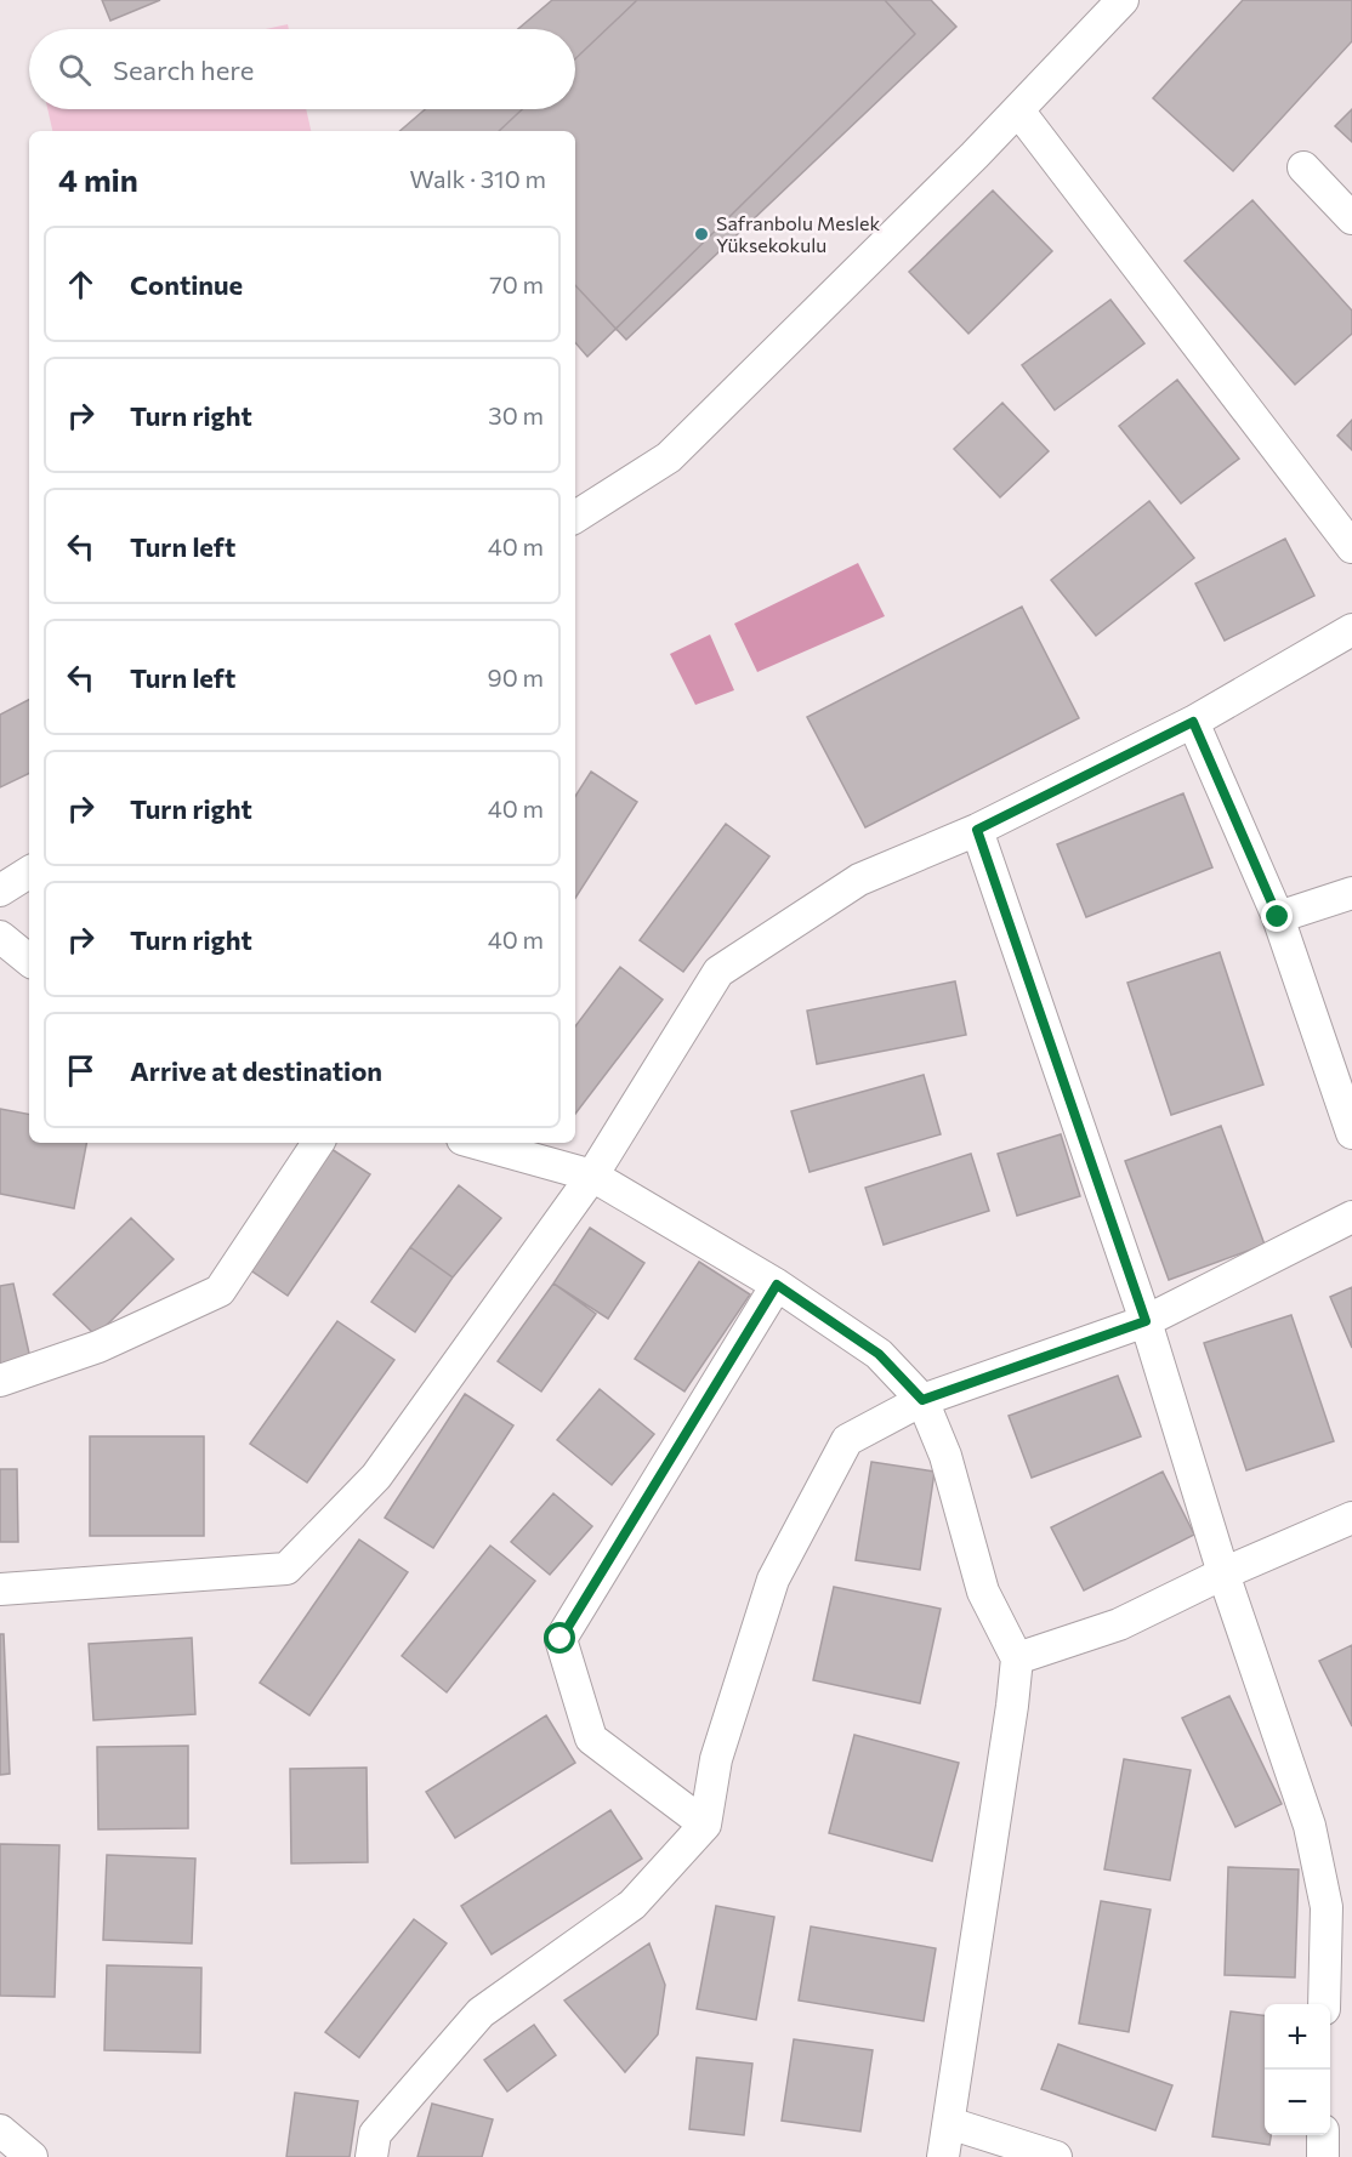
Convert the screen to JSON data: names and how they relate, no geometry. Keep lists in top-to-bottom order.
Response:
{
  "places": ["Safranbolu Meslek Yüksekokulu"],
  "page": {
    "search": "Search here",
    "heading": ["4 min", "Walk · 310 m"],
    "list": [
      ["Continue", "70 m"],
      ["Turn right", "30 m"],
      ["Turn left", "40 m"],
      ["Turn left", "90 m"],
      ["Turn right", "40 m"],
      ["Turn right", "40 m"],
      "Arrive at destination"
    ],
    "map_buttons": ["+", "−"]
  }
}
